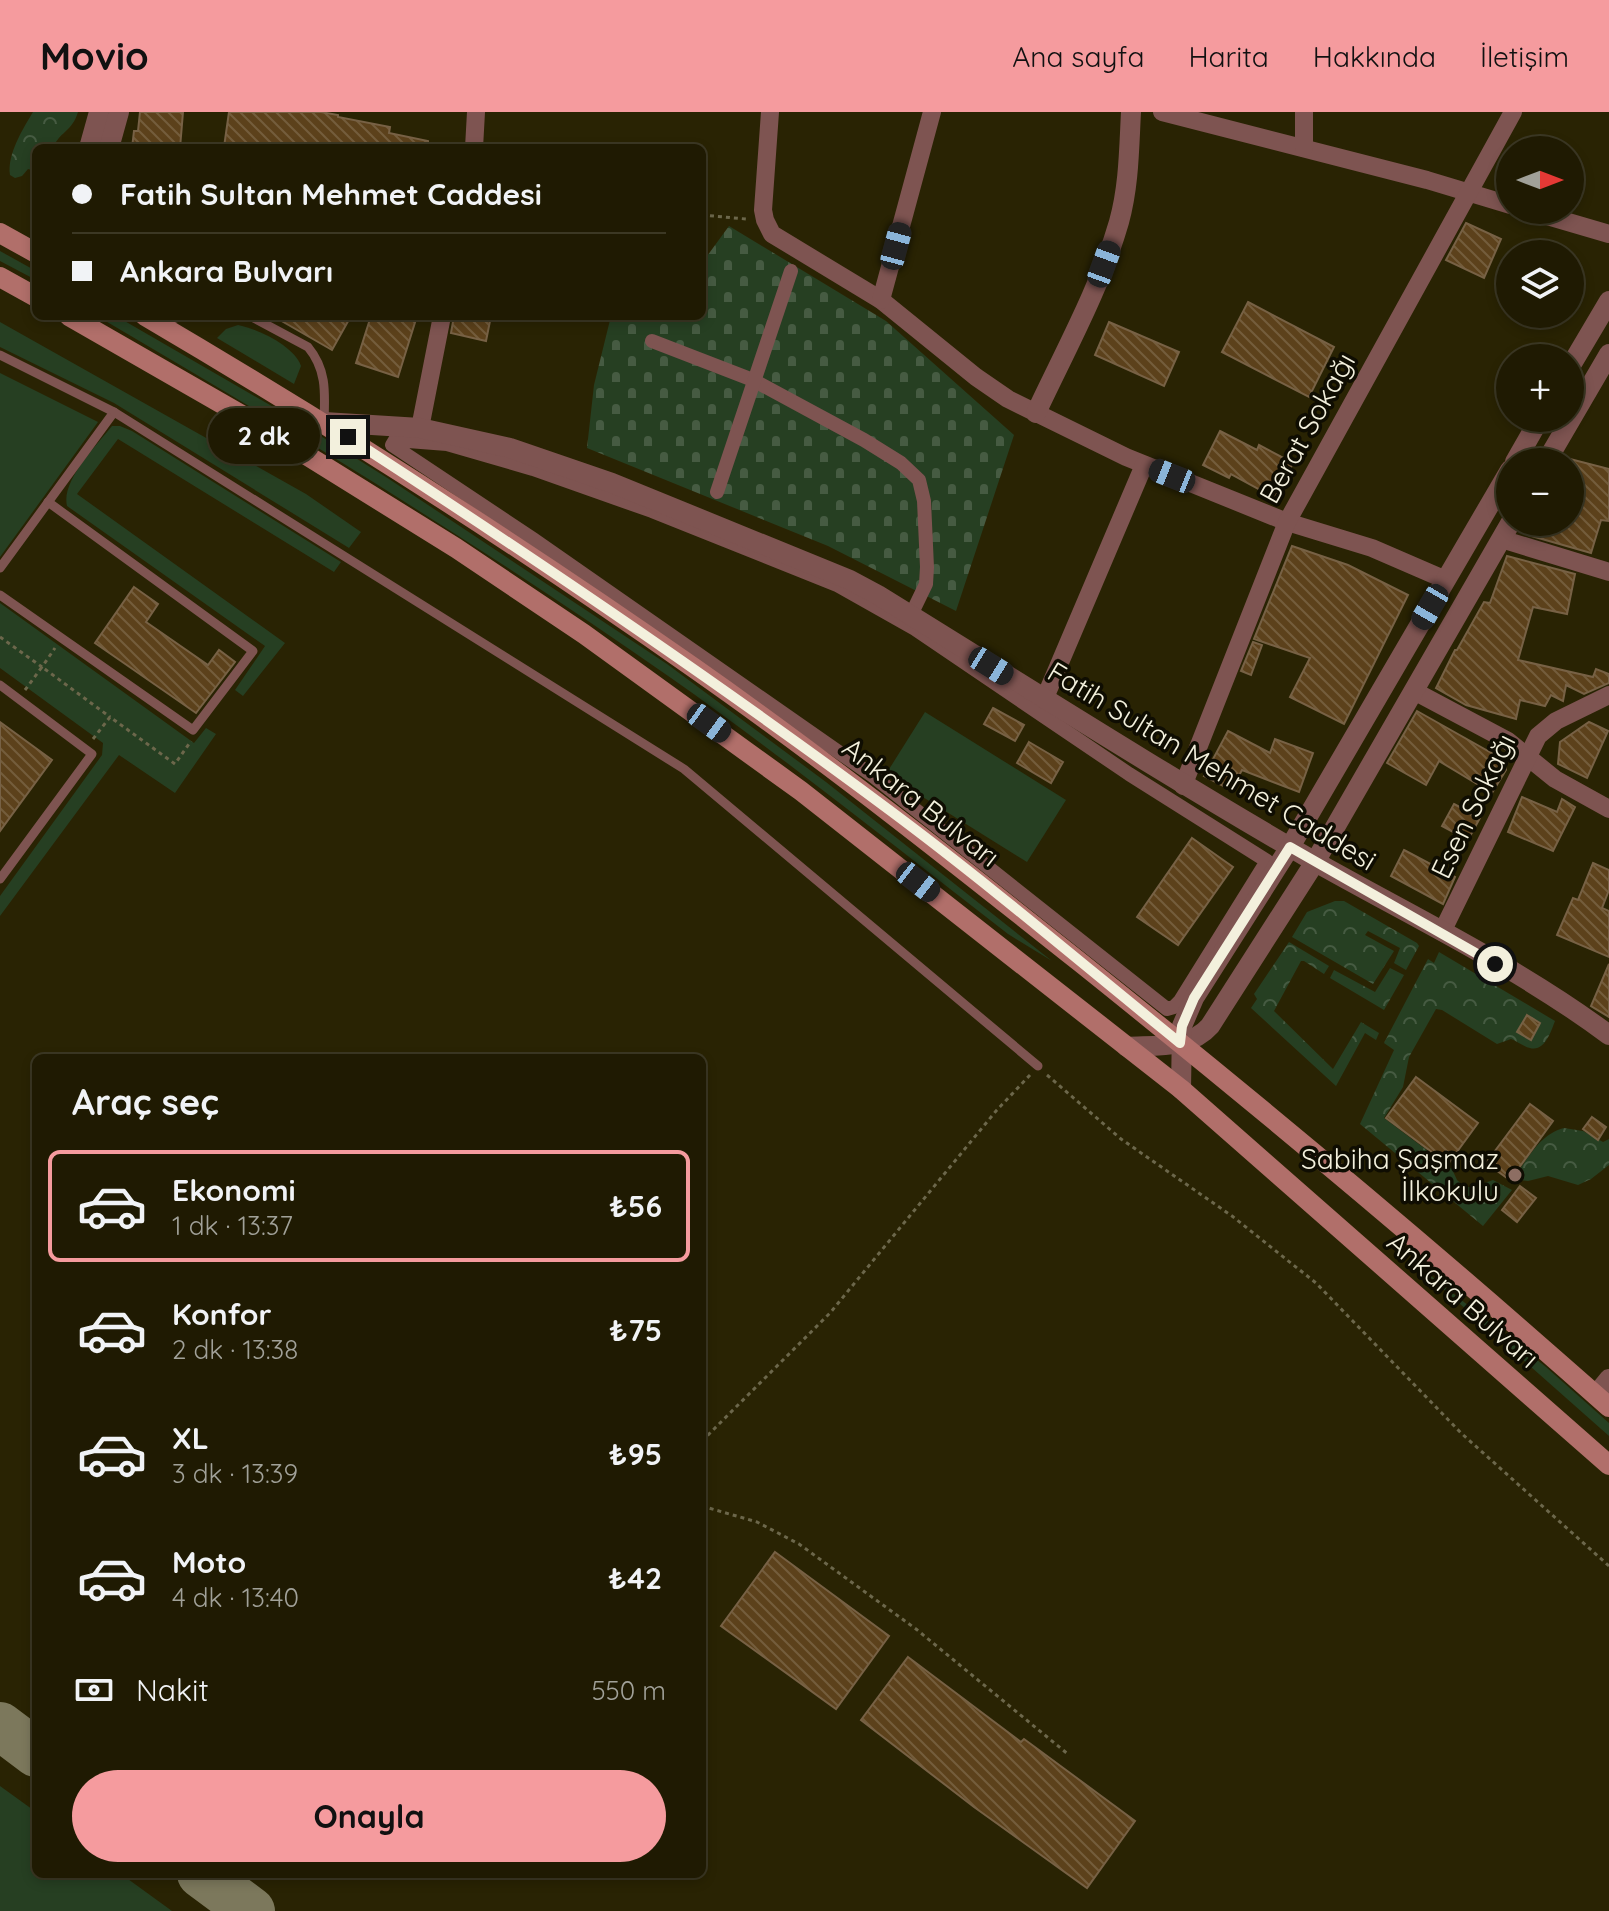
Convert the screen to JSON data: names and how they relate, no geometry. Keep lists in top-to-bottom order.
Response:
{
  "streets": {
    "main road": ["Ankara Bulvarı"],
    "street": ["Berat Sokağı", "Fatih Sultan Mehmet Caddesi", "Esen Sokağı"]
  },
  "crossings": [
    ["Berat Sokağı", "Fatih Sultan Mehmet Caddesi"],
    ["Fatih Sultan Mehmet Caddesi", "Ankara Bulvarı"],
    ["Fatih Sultan Mehmet Caddesi", "Esen Sokağı"]
  ],
  "places": ["Sabiha Şaşmaz İlkokulu"],
  "north": "right",
  "page": {
    "header": "Movio",
    "nav": [
      "Ana sayfa",
      "Harita",
      "Hakkında",
      "İletişim"
    ],
    "map_buttons": ["+", "−"],
    "banner": ["Fatih Sultan Mehmet Caddesi", "Ankara Bulvarı"],
    "bubble": "2 dk",
    "heading": "Araç seç",
    "list": [
      {
        "name": "Ekonomi",
        "note": "1 dk · 13:37",
        "value": "₺56"
      },
      {
        "name": "Konfor",
        "note": "2 dk · 13:38",
        "value": "₺75"
      },
      {
        "name": "XL",
        "note": "3 dk · 13:39",
        "value": "₺95"
      },
      {
        "name": "Moto",
        "note": "4 dk · 13:40",
        "value": "₺42"
      }
    ],
    "pay": ["Nakit", "550 m"],
    "buttons": "Onayla"
  }
}
